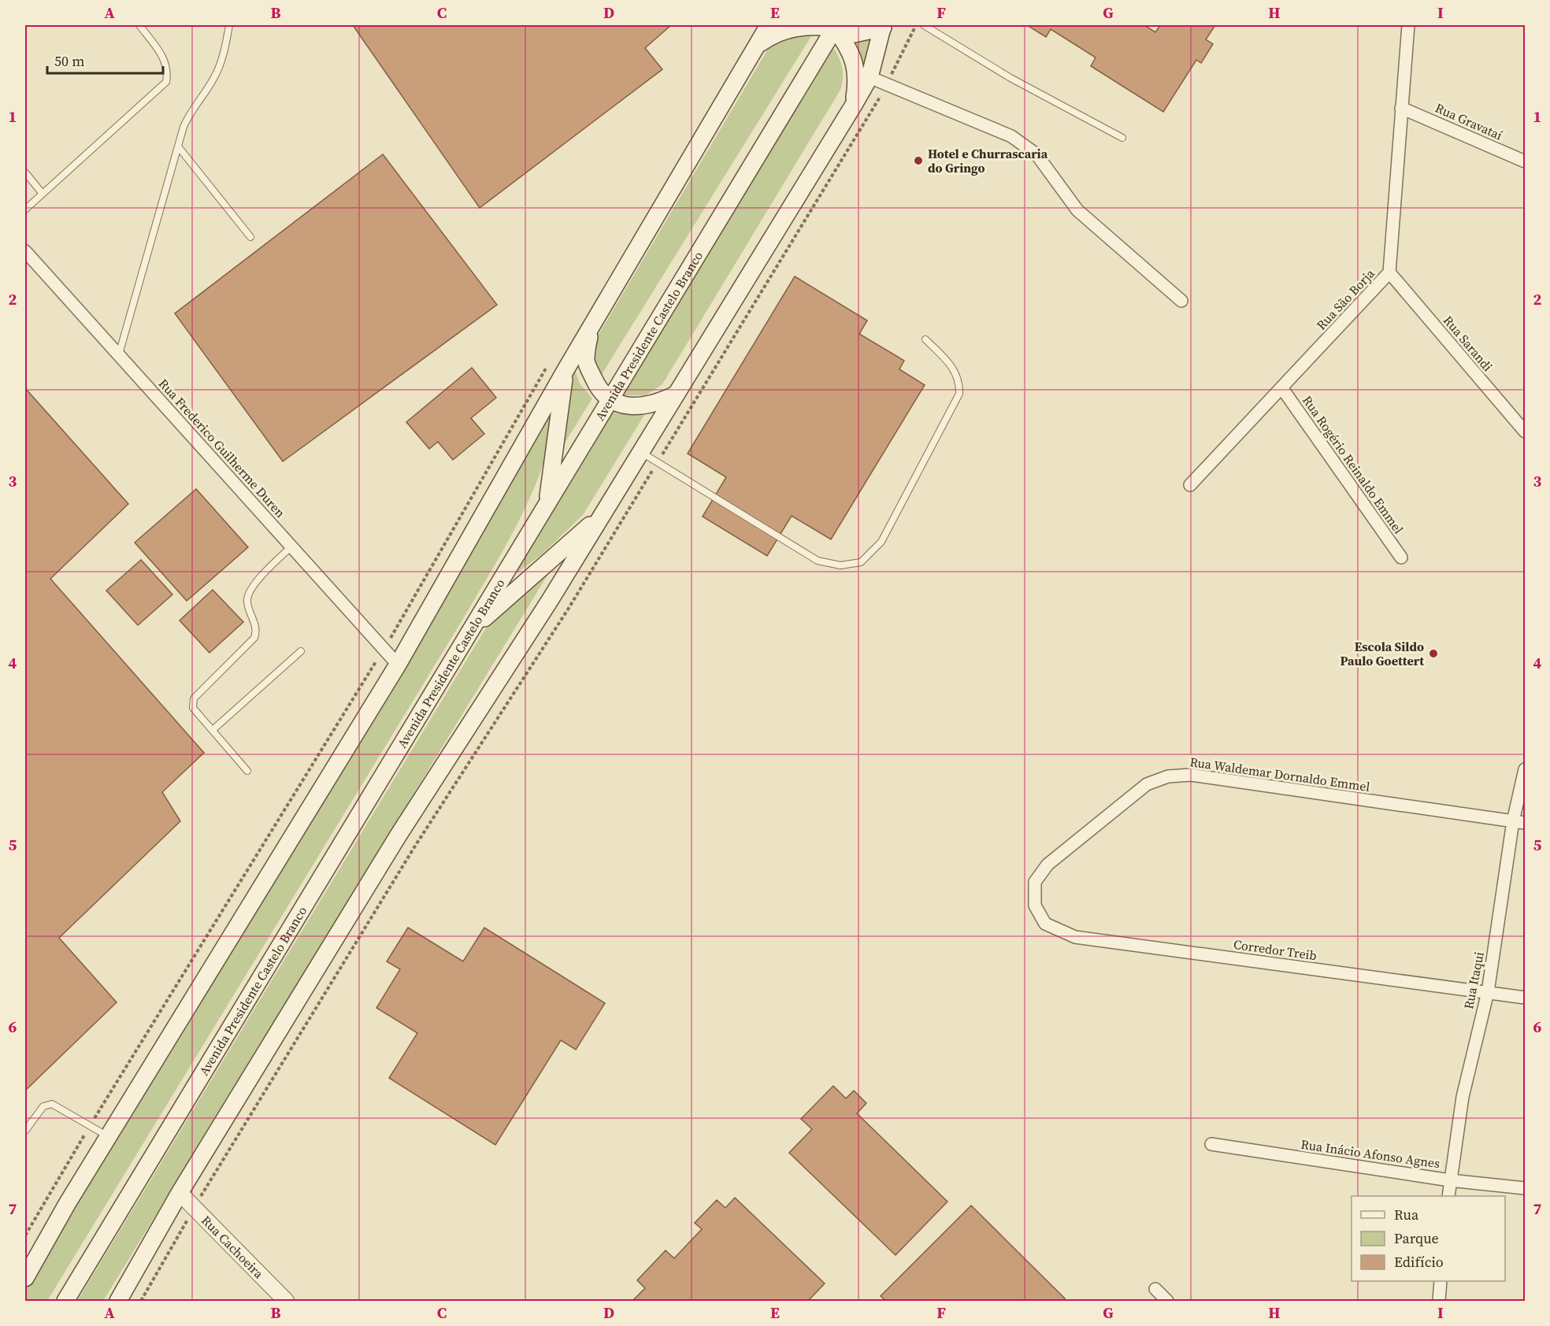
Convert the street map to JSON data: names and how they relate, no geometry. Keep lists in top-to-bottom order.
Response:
{
  "streets": {
    "main road": ["Avenida Presidente Castelo Branco"],
    "street": [
      "Rua Gravataí",
      "Rua São Borja",
      "Rua Sarandi",
      "Rua Frederico Guilherme Duren",
      "Rua Rogério Reinaldo Emmel",
      "Rua Waldemar Dornaldo Emmel",
      "Corredor Treib",
      "Rua Itaqui",
      "Rua Inácio Afonso Agnes",
      "Rua Cachoeira"
    ]
  },
  "crossings": [
    ["Rua Gravataí", "Rua São Borja"],
    ["Rua São Borja", "Rua Sarandi"],
    ["Rua São Borja", "Rua Rogério Reinaldo Emmel"],
    ["Rua Waldemar Dornaldo Emmel", "Corredor Treib"],
    ["Rua Waldemar Dornaldo Emmel", "Rua Itaqui"],
    ["Corredor Treib", "Rua Itaqui"],
    ["Rua Itaqui", "Rua Inácio Afonso Agnes"]
  ],
  "places": ["Hotel e Churrascaria do Gringo", "Escola Sildo Paulo Goettert"],
  "legend": ["Rua", "Parque", "Edifício"],
  "scale_bar": "50 m",
  "grid": {
    "columns": [
      "A",
      "B",
      "C",
      "D",
      "E",
      "F",
      "G",
      "H",
      "I"
    ],
    "rows": [
      "1",
      "2",
      "3",
      "4",
      "5",
      "6",
      "7"
    ]
  }
}
